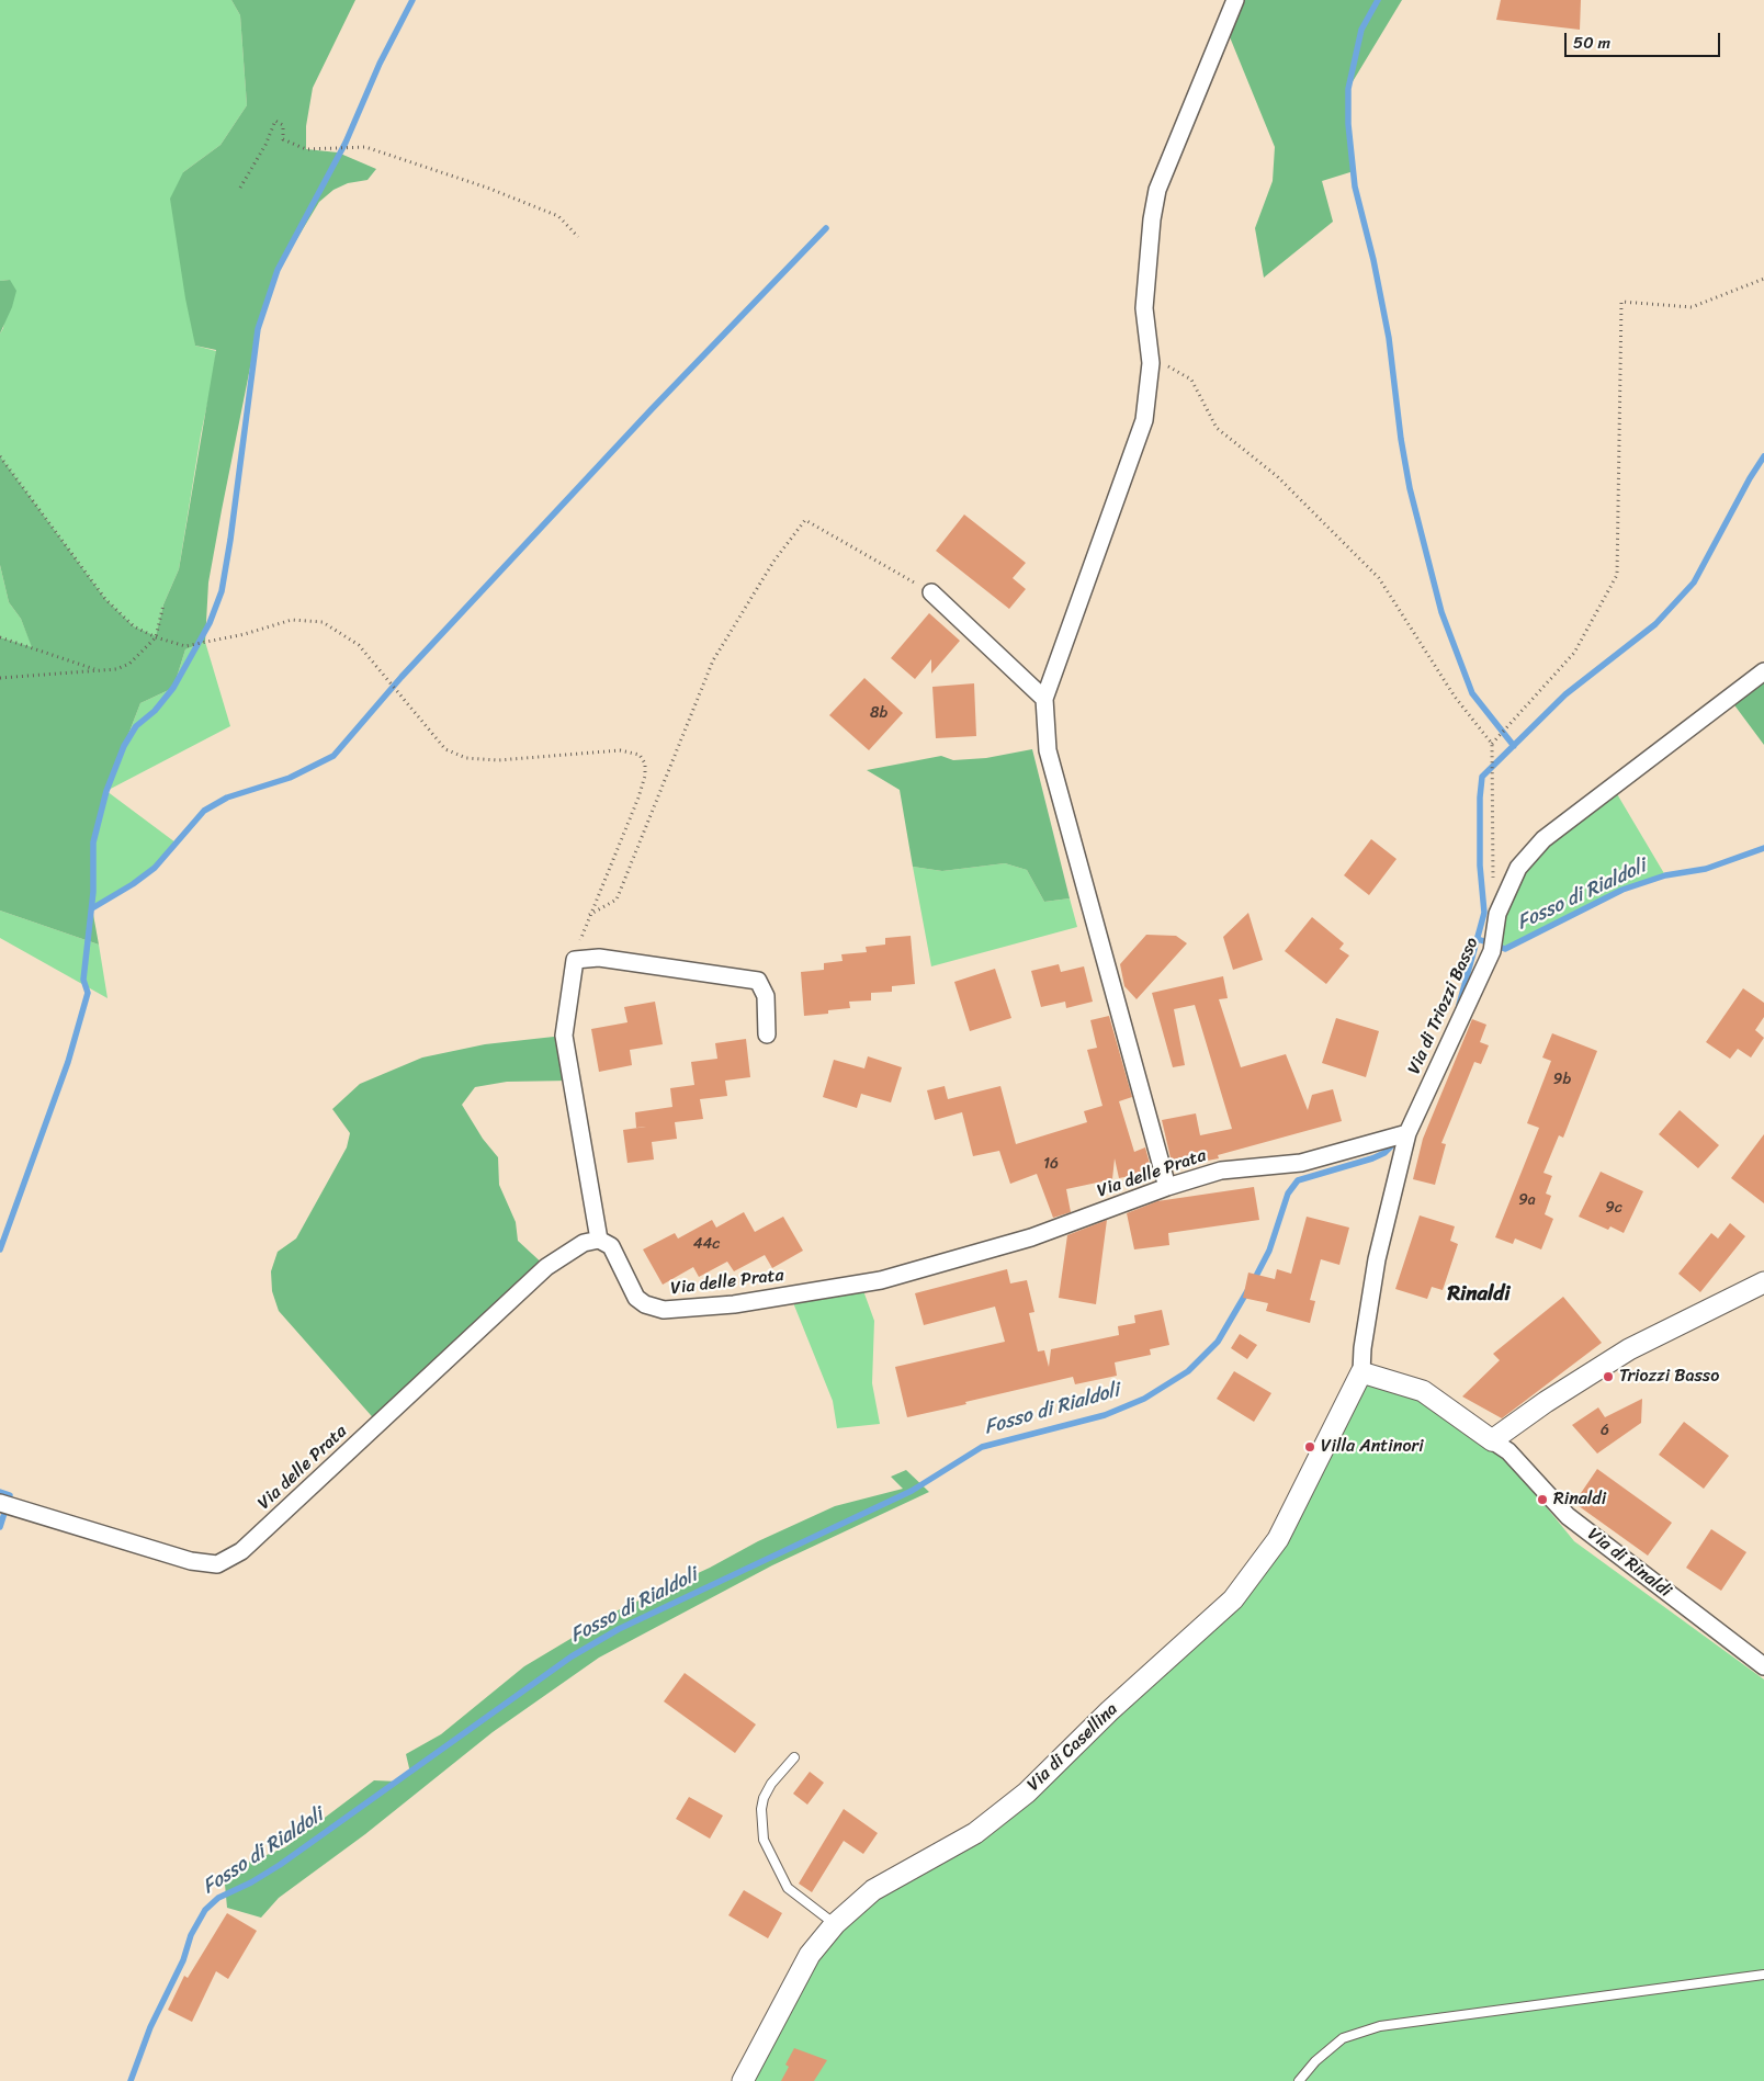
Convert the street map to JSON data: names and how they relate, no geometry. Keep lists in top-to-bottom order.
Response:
{
  "streets": {
    "street": [
      "Via di Triozzi Basso",
      "Via delle Prata",
      "Via di Rinaldi",
      "Via di Casellina"
    ]
  },
  "crossings": [
    ["Via di Triozzi Basso", "Via delle Prata"],
    ["Via di Triozzi Basso", "Via di Rinaldi"],
    ["Via di Triozzi Basso", "Via di Casellina"],
    ["Via di Rinaldi", "Via di Casellina"]
  ],
  "districts": ["Rinaldi"],
  "water": ["Fosso di Rialdoli"],
  "places": ["Triozzi Basso", "Villa Antinori", "Rinaldi"],
  "house_numbers": [
    "8b",
    "9b",
    "16",
    "9a",
    "9c",
    "44c",
    "6"
  ],
  "scale_bar": "50 m"
}
